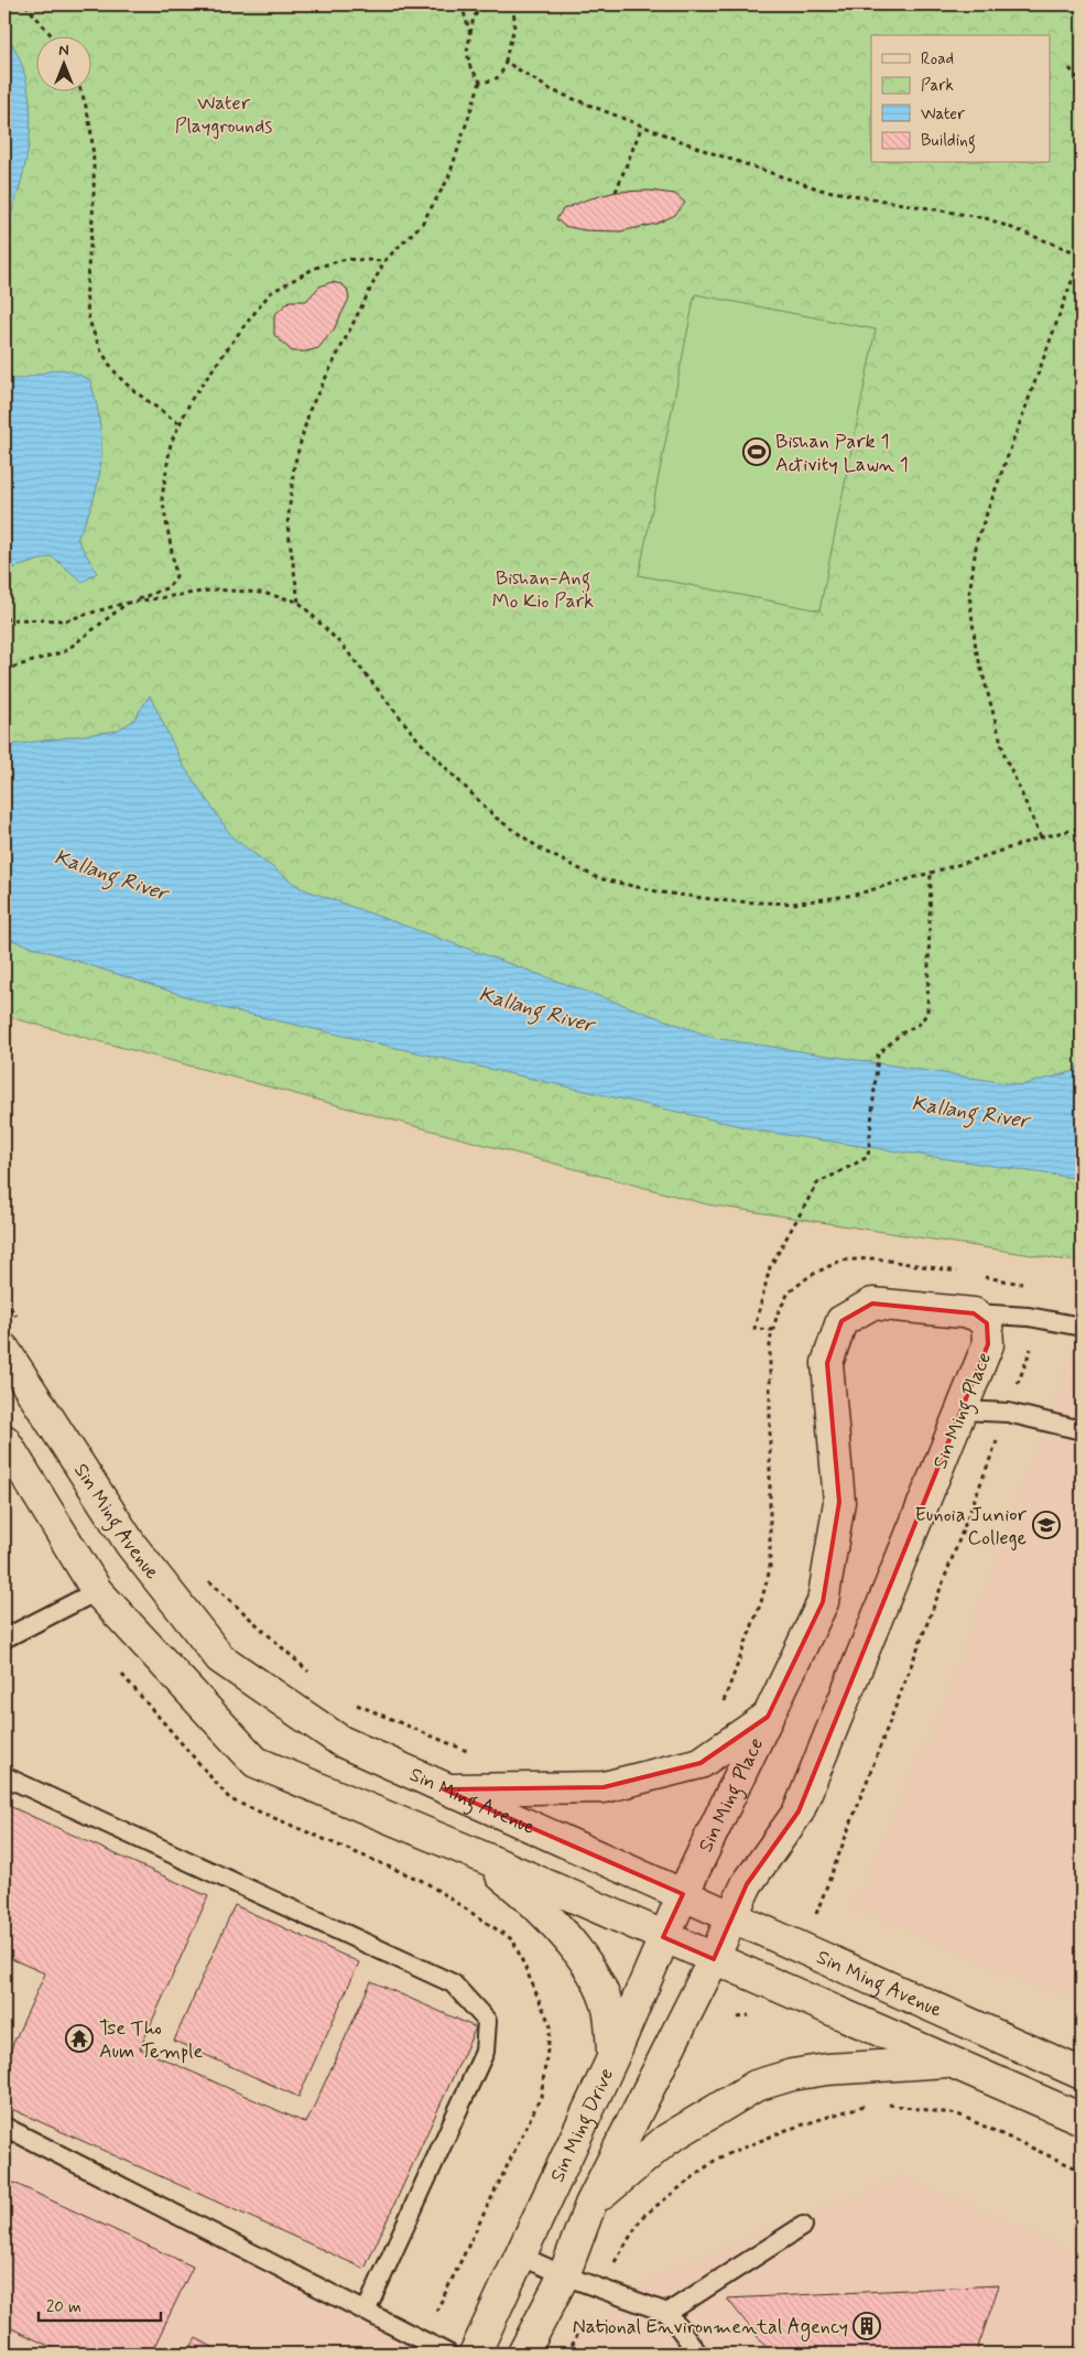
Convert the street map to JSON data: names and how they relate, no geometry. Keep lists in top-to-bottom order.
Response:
{
  "streets": {
    "main road": ["Sin Ming Place", "Sin Ming Avenue", "Sin Ming Drive"]
  },
  "crossings": [
    ["Sin Ming Place", "Sin Ming Avenue"],
    ["Sin Ming Place", "Sin Ming Drive"],
    ["Sin Ming Avenue", "Sin Ming Drive"]
  ],
  "water": ["Kallang River"],
  "parks": ["Water Playgrounds", "Bishan-Ang Mo Kio Park"],
  "places": {
    "sports": ["Bishan Park 1 Activity Lawn 1"],
    "school or university": ["Eunoia Junior College"],
    "temple": ["Tse Tho Aum Temple"],
    "building": ["National Environmental Agency"]
  },
  "legend": [
    "Road",
    "Park",
    "Water",
    "Building"
  ],
  "scale_bar": "20 m",
  "north": "top"
}
